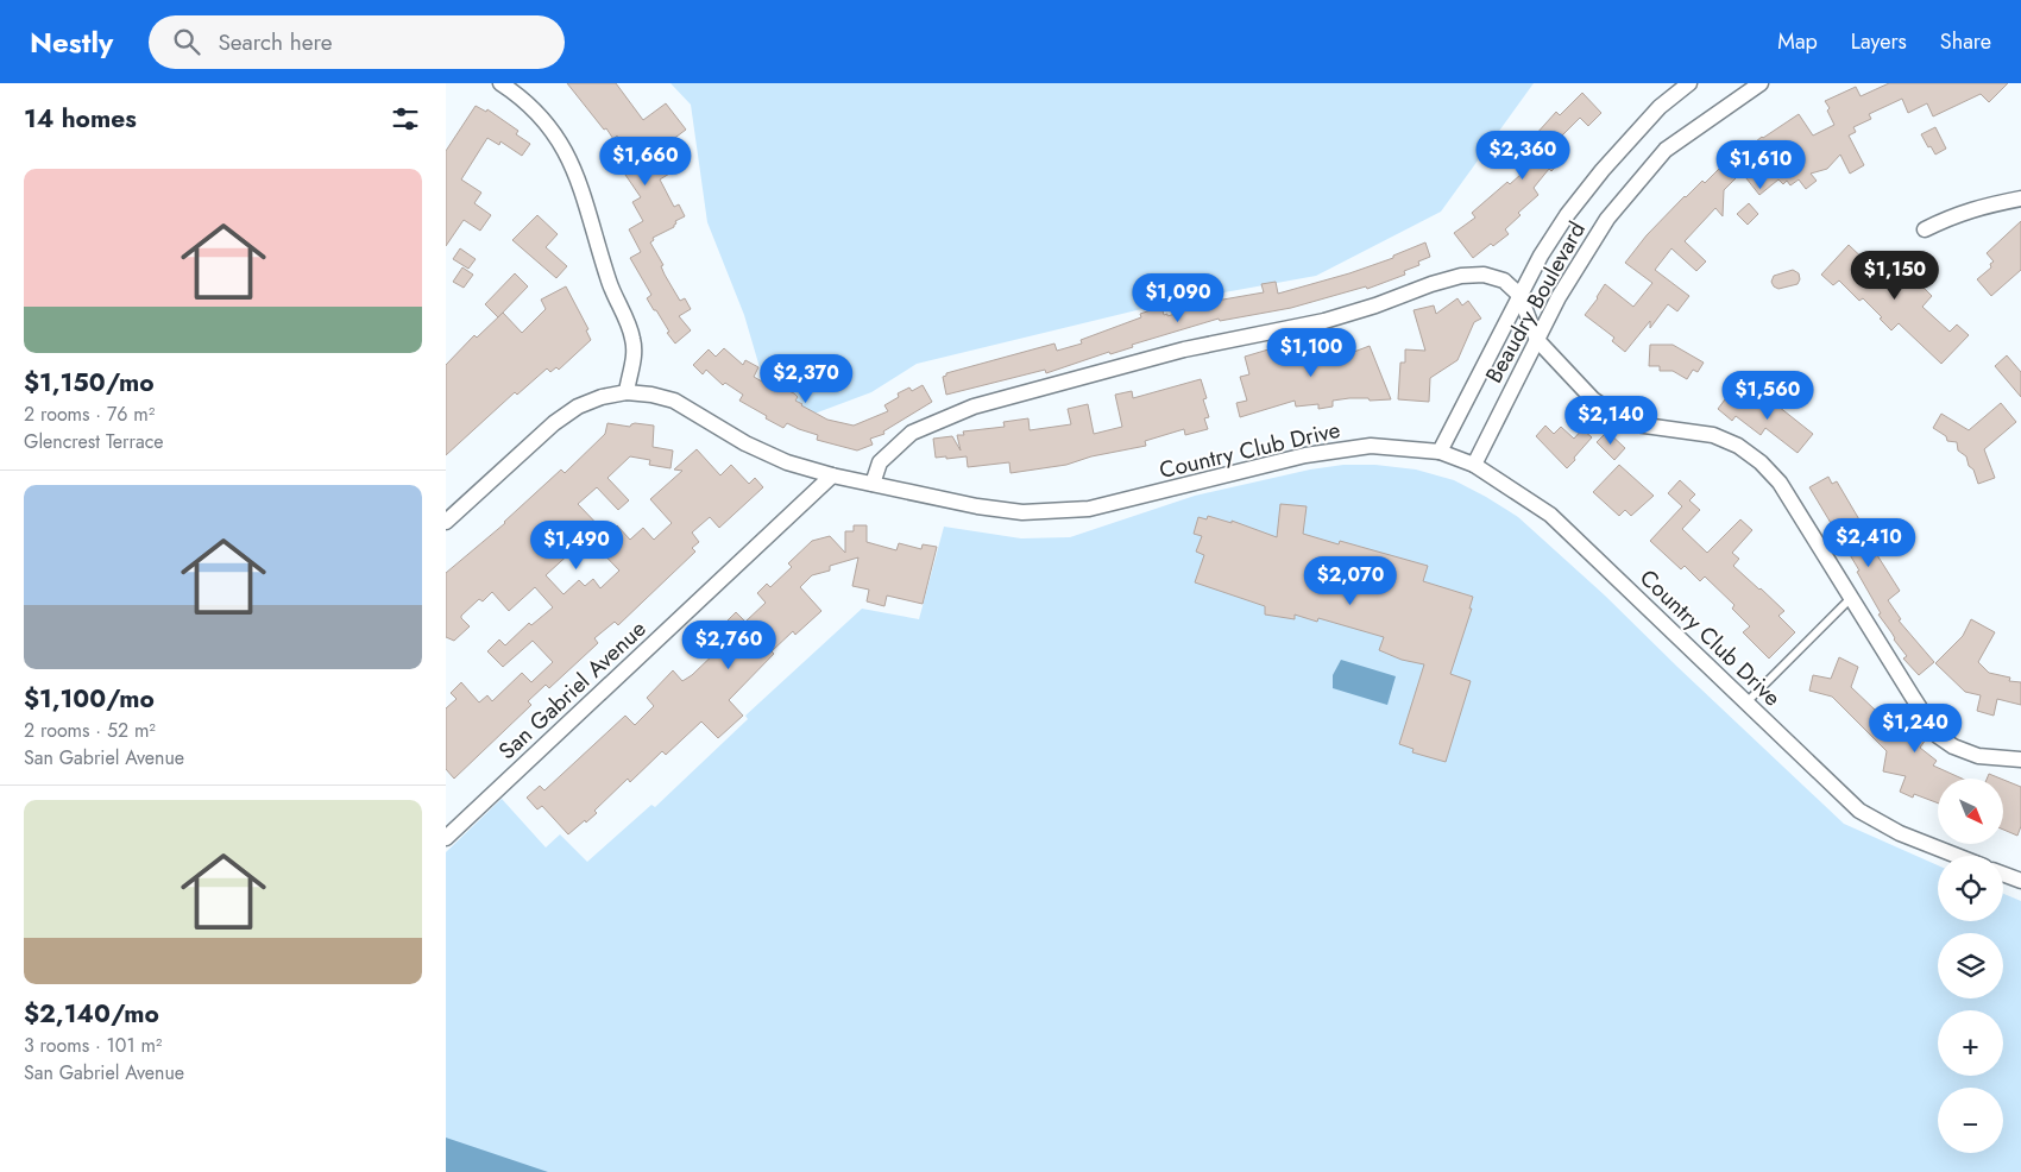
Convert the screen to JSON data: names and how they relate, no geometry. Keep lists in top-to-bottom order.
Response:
{
  "streets": {
    "street": ["Beaudry Boulevard", "Country Club Drive", "San Gabriel Avenue"]
  },
  "crossings": [
    ["Beaudry Boulevard", "Country Club Drive"],
    ["Country Club Drive", "San Gabriel Avenue"]
  ],
  "north": "bottom right",
  "page": {
    "header": "Nestly",
    "search": "Search here",
    "nav": ["Map", "Layers", "Share"],
    "heading": "14 homes",
    "price": [
      "$2,360",
      "$1,660",
      "$1,610",
      "$1,150",
      "$1,090",
      "$1,100",
      "$2,370",
      "$1,560",
      "$2,140",
      "$2,410",
      "$1,490",
      "$2,070",
      "$2,760",
      "$1,240"
    ],
    "list": [
      {
        "name": "$1,150/mo",
        "note": "2 rooms · 76 m² · Glencrest Terrace"
      },
      {
        "name": "$1,100/mo",
        "note": "2 rooms · 52 m² · San Gabriel Avenue"
      },
      {
        "name": "$2,140/mo",
        "note": "3 rooms · 101 m² · San Gabriel Avenue"
      }
    ],
    "map_buttons": ["+", "−"]
  }
}
